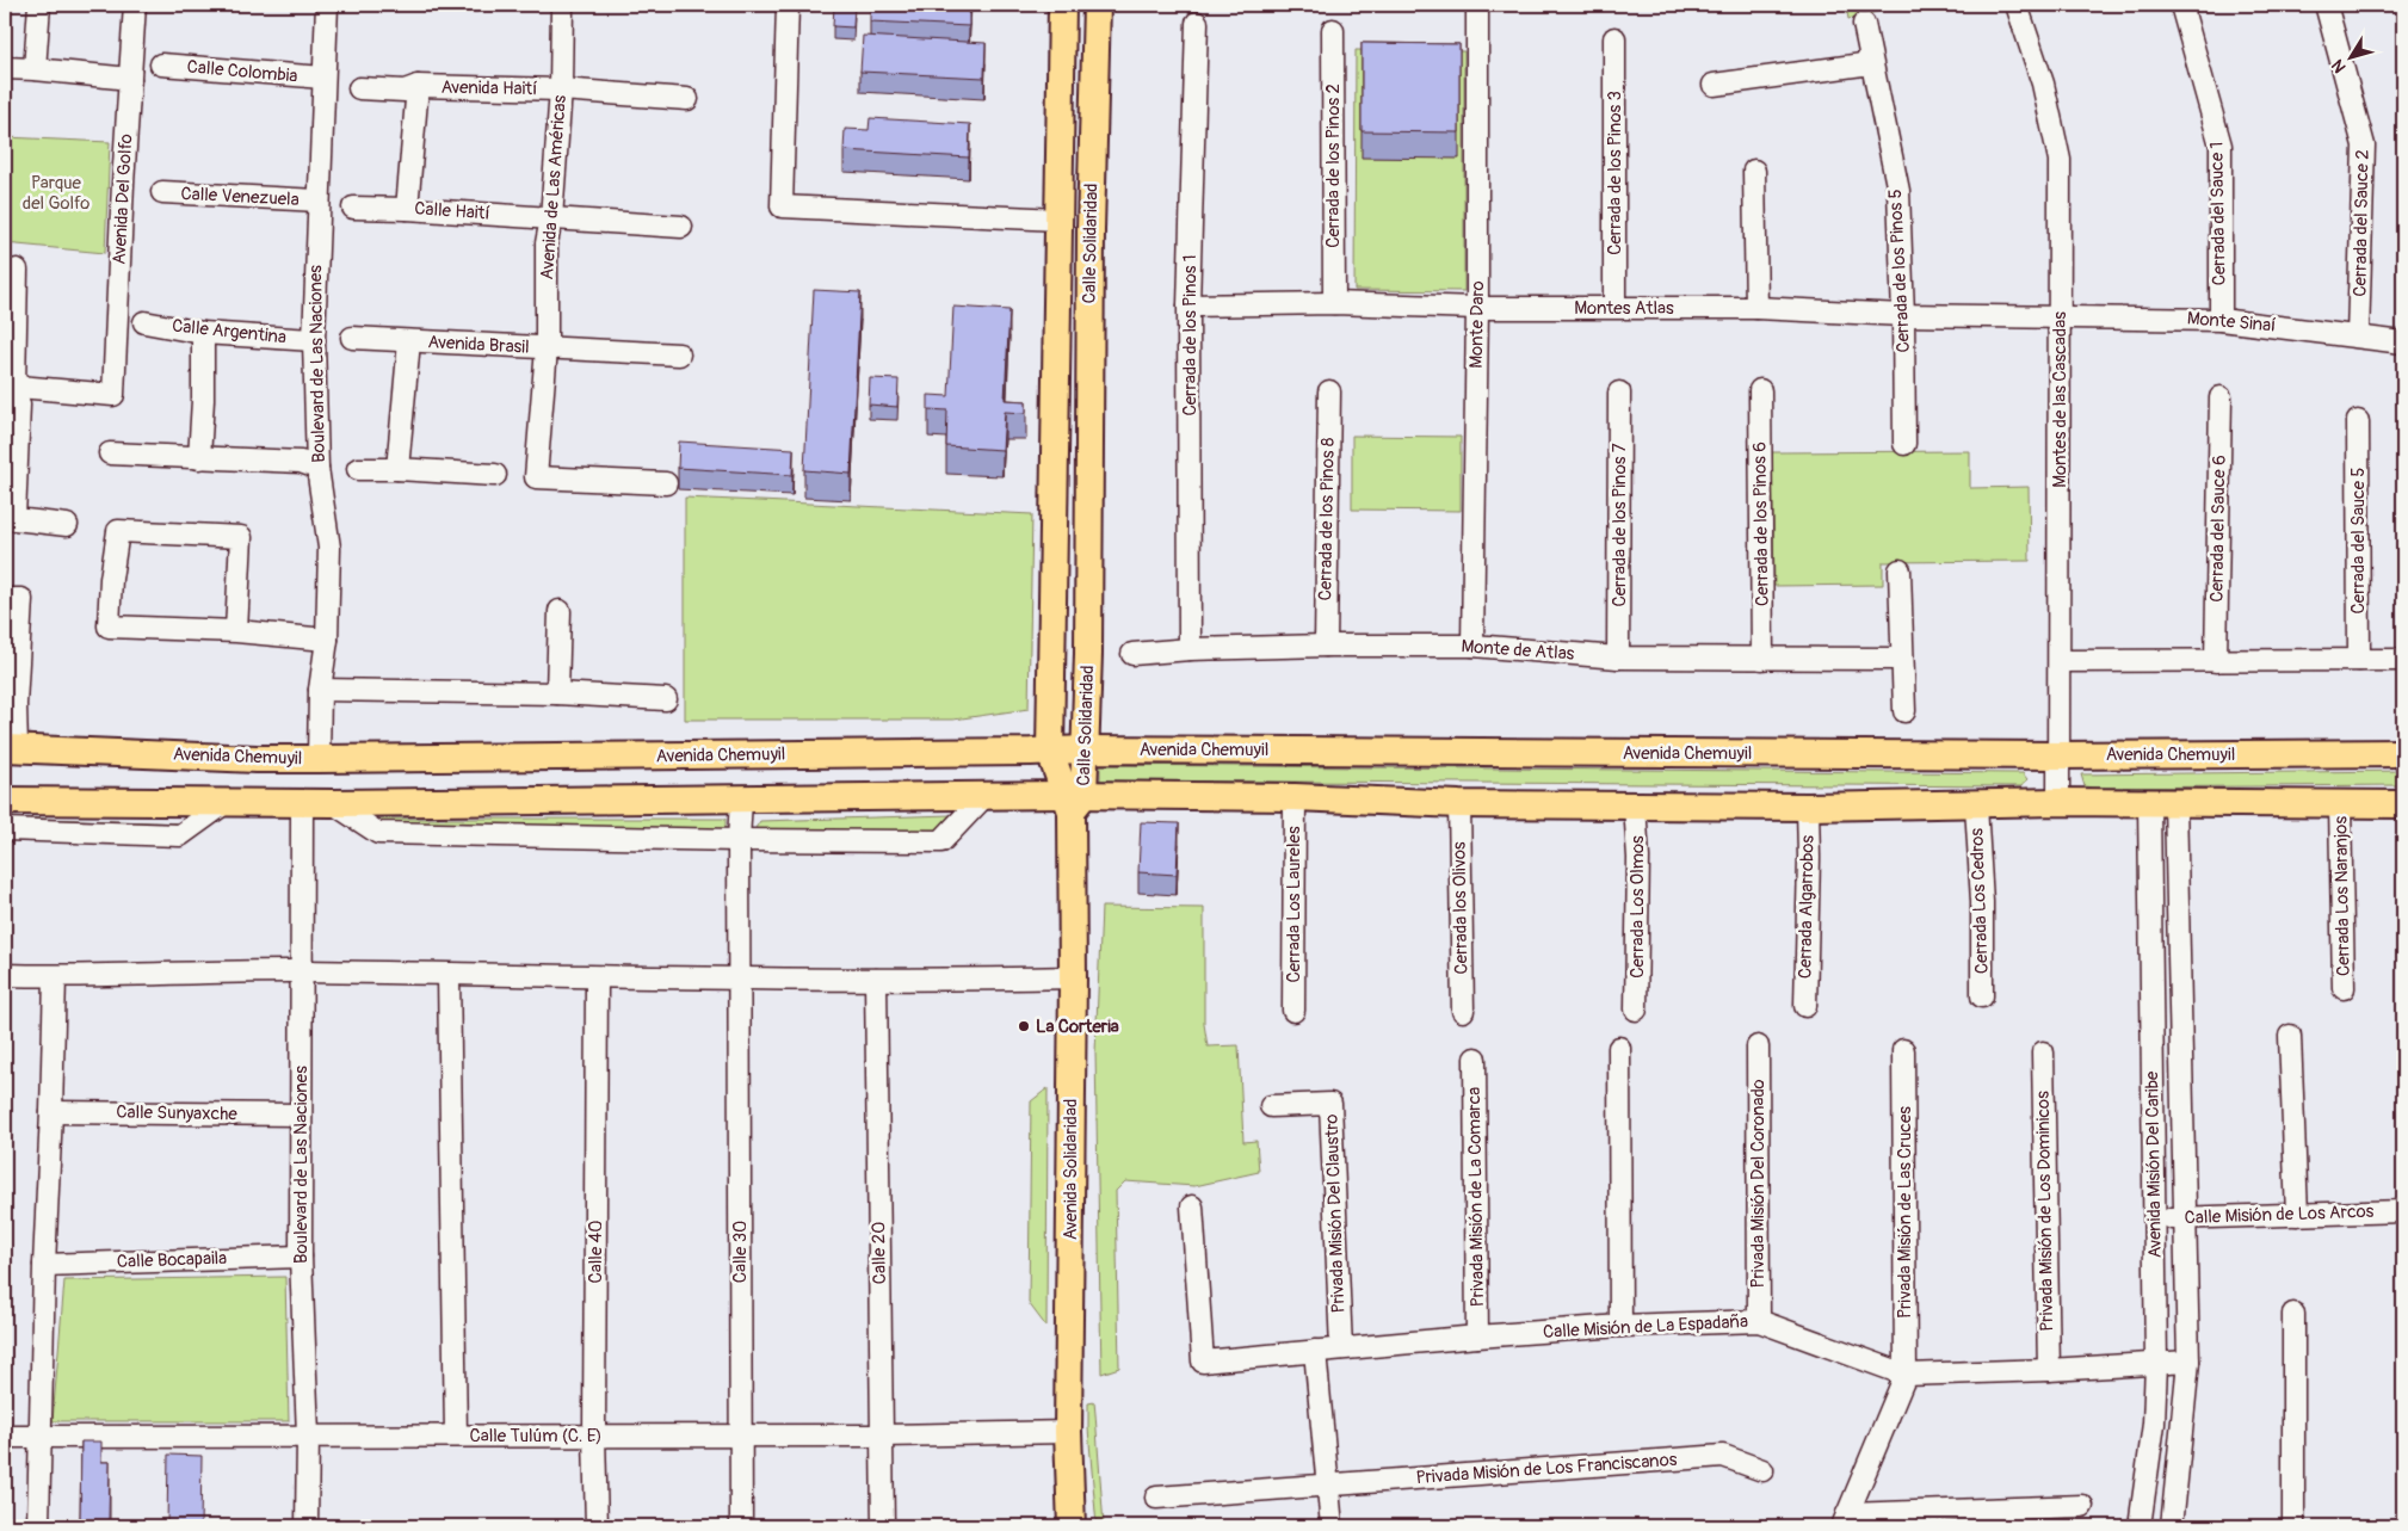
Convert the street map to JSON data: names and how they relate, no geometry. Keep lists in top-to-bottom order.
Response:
{
  "streets": {
    "main road": ["Calle Solidaridad", "Avenida Chemuyil", "Avenida Solidaridad"],
    "street": [
      "Calle Colombia",
      "Avenida Haití",
      "Cerrada de los Pinos 2",
      "Cerrada de los Pinos 3",
      "Avenida de Las Américas",
      "Calle Venezuela",
      "Avenida Del Golfo",
      "Calle Haití",
      "Cerrada del Sauce 1",
      "Cerrada del Sauce 2",
      "Cerrada de los Pinos 5",
      "Montes Atlas",
      "Monte Sinaí",
      "Monte Daro",
      "Calle Argentina",
      "Cerrada de los Pinos 1",
      "Avenida Brasil",
      "Boulevard de Las Naciones",
      "Montes de las Cascadas",
      "Cerrada de los Pinos 8",
      "Cerrada de los Pinos 6",
      "Cerrada de los Pinos 7",
      "Cerrada del Sauce 6",
      "Cerrada del Sauce 5",
      "Monte de Atlas",
      "Cerrada Los Naranjos",
      "Cerrada Los Cedros",
      "Cerrada Los Laureles",
      "Cerrada Los Olmos",
      "Cerrada Algarrobos",
      "Cerrada los Olivos",
      "Calle Sunyaxche",
      "Avenida Misión Del Caribe",
      "Privada Misión Del Coronado",
      "Privada Misión de La Comarca",
      "Privada Misión de Los Dominicos",
      "Privada Misión de Las Cruces",
      "Privada Misión Del Claustro",
      "Calle Misión de Los Arcos",
      "Calle 40",
      "Calle 30",
      "Calle 20",
      "Calle Bocapaila",
      "Calle Misión de La Espadaña",
      "Calle Tulúm (C. E)",
      "Privada Misión de Los Franciscanos"
    ]
  },
  "crossings": [
    ["Calle Colombia", "Boulevard de Las Naciones"],
    ["Avenida Haití", "Avenida de Las Américas"],
    ["Avenida Haití", "Calle Haití"],
    ["Cerrada de los Pinos 2", "Montes Atlas"],
    ["Cerrada de los Pinos 3", "Montes Atlas"],
    ["Avenida de Las Américas", "Calle Haití"],
    ["Avenida de Las Américas", "Avenida Brasil"],
    ["Calle Venezuela", "Boulevard de Las Naciones"],
    ["Cerrada del Sauce 1", "Monte Sinaí"],
    ["Cerrada del Sauce 2", "Monte Sinaí"],
    ["Calle Solidaridad", "Avenida Chemuyil"],
    ["Calle Solidaridad", "Avenida Solidaridad"],
    ["Cerrada de los Pinos 5", "Montes Atlas"],
    ["Montes Atlas", "Monte Sinaí"],
    ["Montes Atlas", "Monte Daro"],
    ["Montes Atlas", "Cerrada de los Pinos 1"],
    ["Montes Atlas", "Montes de las Cascadas"],
    ["Monte Sinaí", "Montes de las Cascadas"],
    ["Monte Daro", "Monte de Atlas"],
    ["Calle Argentina", "Boulevard de Las Naciones"],
    ["Cerrada de los Pinos 1", "Monte de Atlas"],
    ["Boulevard de Las Naciones", "Avenida Chemuyil"],
    ["Boulevard de Las Naciones", "Calle Sunyaxche"],
    ["Boulevard de Las Naciones", "Calle Bocapaila"],
    ["Boulevard de Las Naciones", "Calle Tulúm (C. E)"],
    ["Montes de las Cascadas", "Avenida Chemuyil"],
    ["Cerrada de los Pinos 8", "Monte de Atlas"],
    ["Cerrada de los Pinos 6", "Monte de Atlas"],
    ["Cerrada de los Pinos 7", "Monte de Atlas"],
    ["Avenida Misión Del Caribe", "Calle Misión de Los Arcos"],
    ["Avenida Misión Del Caribe", "Calle Misión de La Espadaña"],
    ["Avenida Solidaridad", "Calle Tulúm (C. E)"],
    ["Privada Misión Del Coronado", "Calle Misión de La Espadaña"],
    ["Privada Misión de La Comarca", "Calle Misión de La Espadaña"],
    ["Privada Misión de Los Dominicos", "Calle Misión de La Espadaña"],
    ["Privada Misión de Las Cruces", "Calle Misión de La Espadaña"],
    ["Privada Misión Del Claustro", "Calle Misión de La Espadaña"],
    ["Calle 40", "Calle Tulúm (C. E)"],
    ["Calle 30", "Calle Tulúm (C. E)"],
    ["Calle 20", "Calle Tulúm (C. E)"]
  ],
  "parks": ["Parque del Golfo"],
  "places": ["La Corteria"],
  "north": "bottom left"
}
